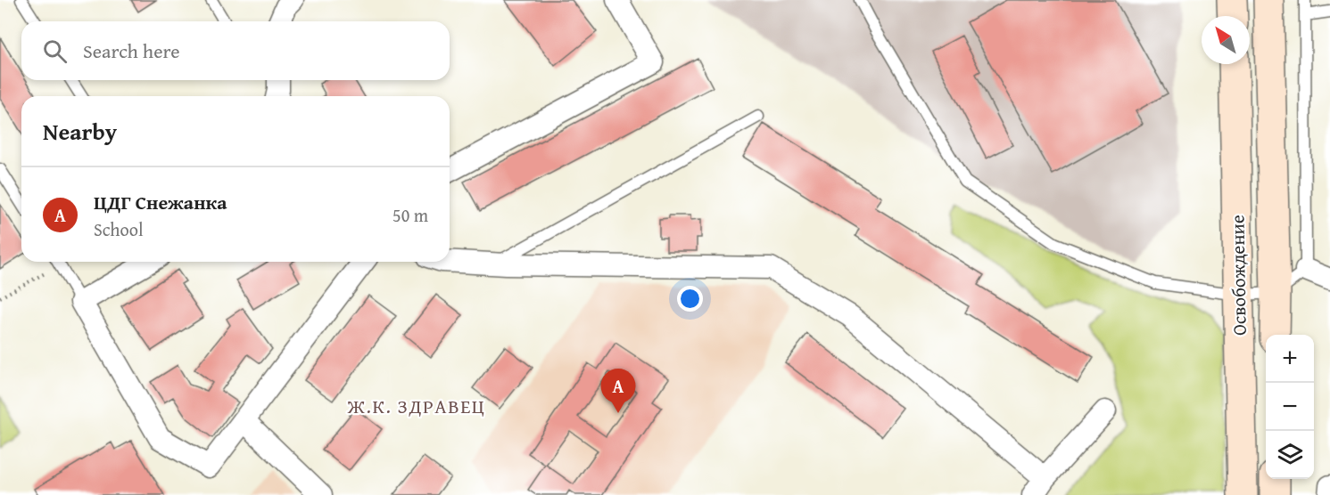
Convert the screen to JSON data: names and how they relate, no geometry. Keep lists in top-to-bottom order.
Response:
{
  "streets": {
    "street": ["Освобождение"]
  },
  "districts": ["Ж.К. ЗДРАВЕЦ"],
  "north": "top left",
  "page": {
    "search": "Search here",
    "heading": "Nearby",
    "list": [
      {
        "mark": "A",
        "name": "ЦДГ Снежанка",
        "note": "School",
        "value": "50 m"
      }
    ],
    "map_buttons": ["+", "−"],
    "pins": "A"
  }
}
